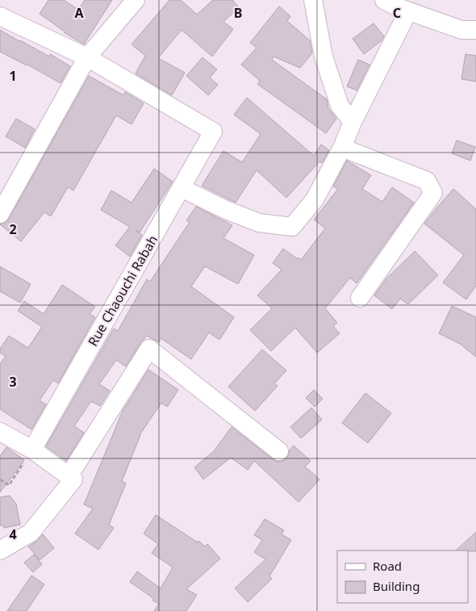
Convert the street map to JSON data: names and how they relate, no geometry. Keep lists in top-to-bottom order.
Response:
{
  "streets": {
    "street": ["Rue Chaouchi Rabah"]
  },
  "legend": ["Road", "Building"],
  "grid": {
    "columns": ["A", "B", "C"],
    "rows": [
      "1",
      "2",
      "3",
      "4"
    ]
  }
}
